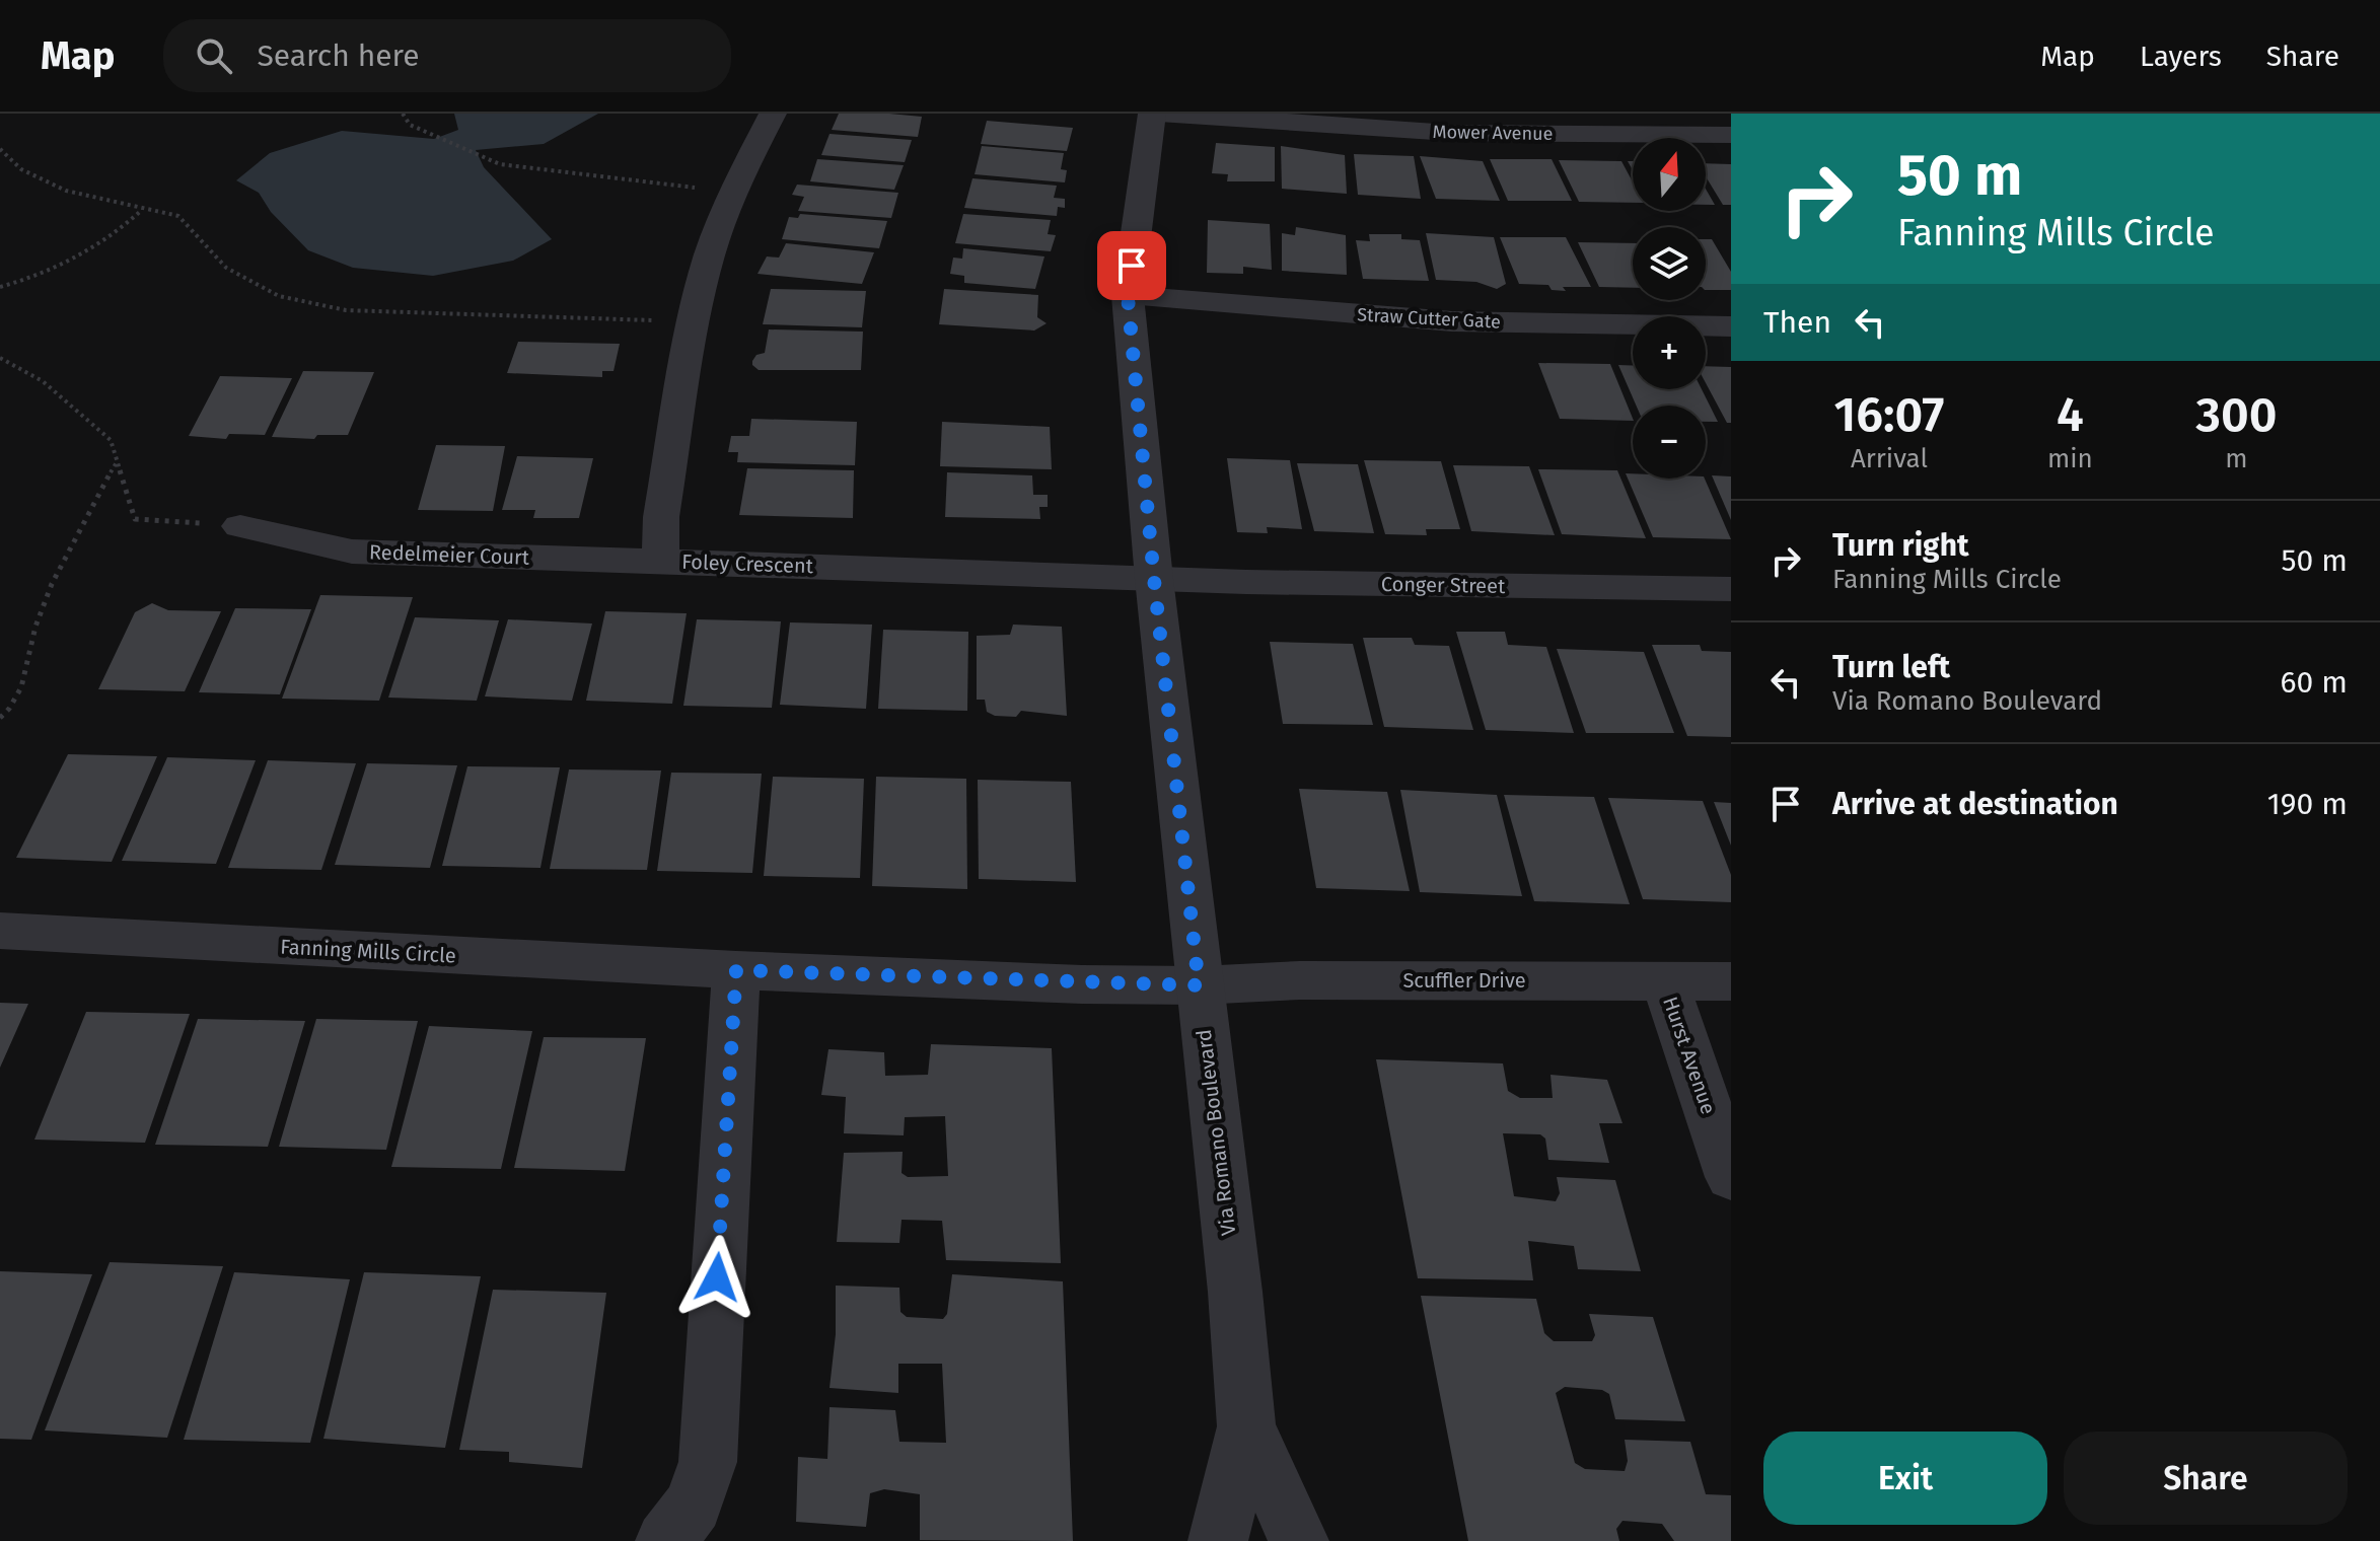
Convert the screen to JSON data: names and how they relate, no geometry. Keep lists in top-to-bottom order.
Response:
{
  "streets": {
    "street": [
      "Mower Avenue",
      "Straw Cutter Gate",
      "Redelmeier Court",
      "Foley Crescent",
      "Conger Street",
      "Fanning Mills Circle",
      "Scuffler Drive",
      "Hurst Avenue",
      "Via Romano Boulevard"
    ]
  },
  "crossings": [
    ["Straw Cutter Gate", "Via Romano Boulevard"],
    ["Redelmeier Court", "Foley Crescent"],
    ["Foley Crescent", "Conger Street"],
    ["Foley Crescent", "Via Romano Boulevard"],
    ["Conger Street", "Via Romano Boulevard"],
    ["Fanning Mills Circle", "Scuffler Drive"],
    ["Fanning Mills Circle", "Via Romano Boulevard"],
    ["Scuffler Drive", "Hurst Avenue"],
    ["Scuffler Drive", "Via Romano Boulevard"]
  ],
  "north": "top",
  "page": {
    "header": "Map",
    "search": "Search here",
    "nav": ["Map", "Layers", "Share"],
    "turn": ["50 m", "Fanning Mills Circle"],
    "map_buttons": ["+", "−"],
    "then": "Then",
    "eta": [
      "16:07",
      "Arrival",
      "4",
      "min",
      "300",
      "m"
    ],
    "list": [
      {
        "name": "Turn right",
        "note": "Fanning Mills Circle",
        "value": "50 m"
      },
      {
        "name": "Turn left",
        "note": "Via Romano Boulevard",
        "value": "60 m"
      },
      {
        "name": "Arrive at destination",
        "value": "190 m"
      }
    ],
    "buttons": ["Exit", "Share"]
  }
}
